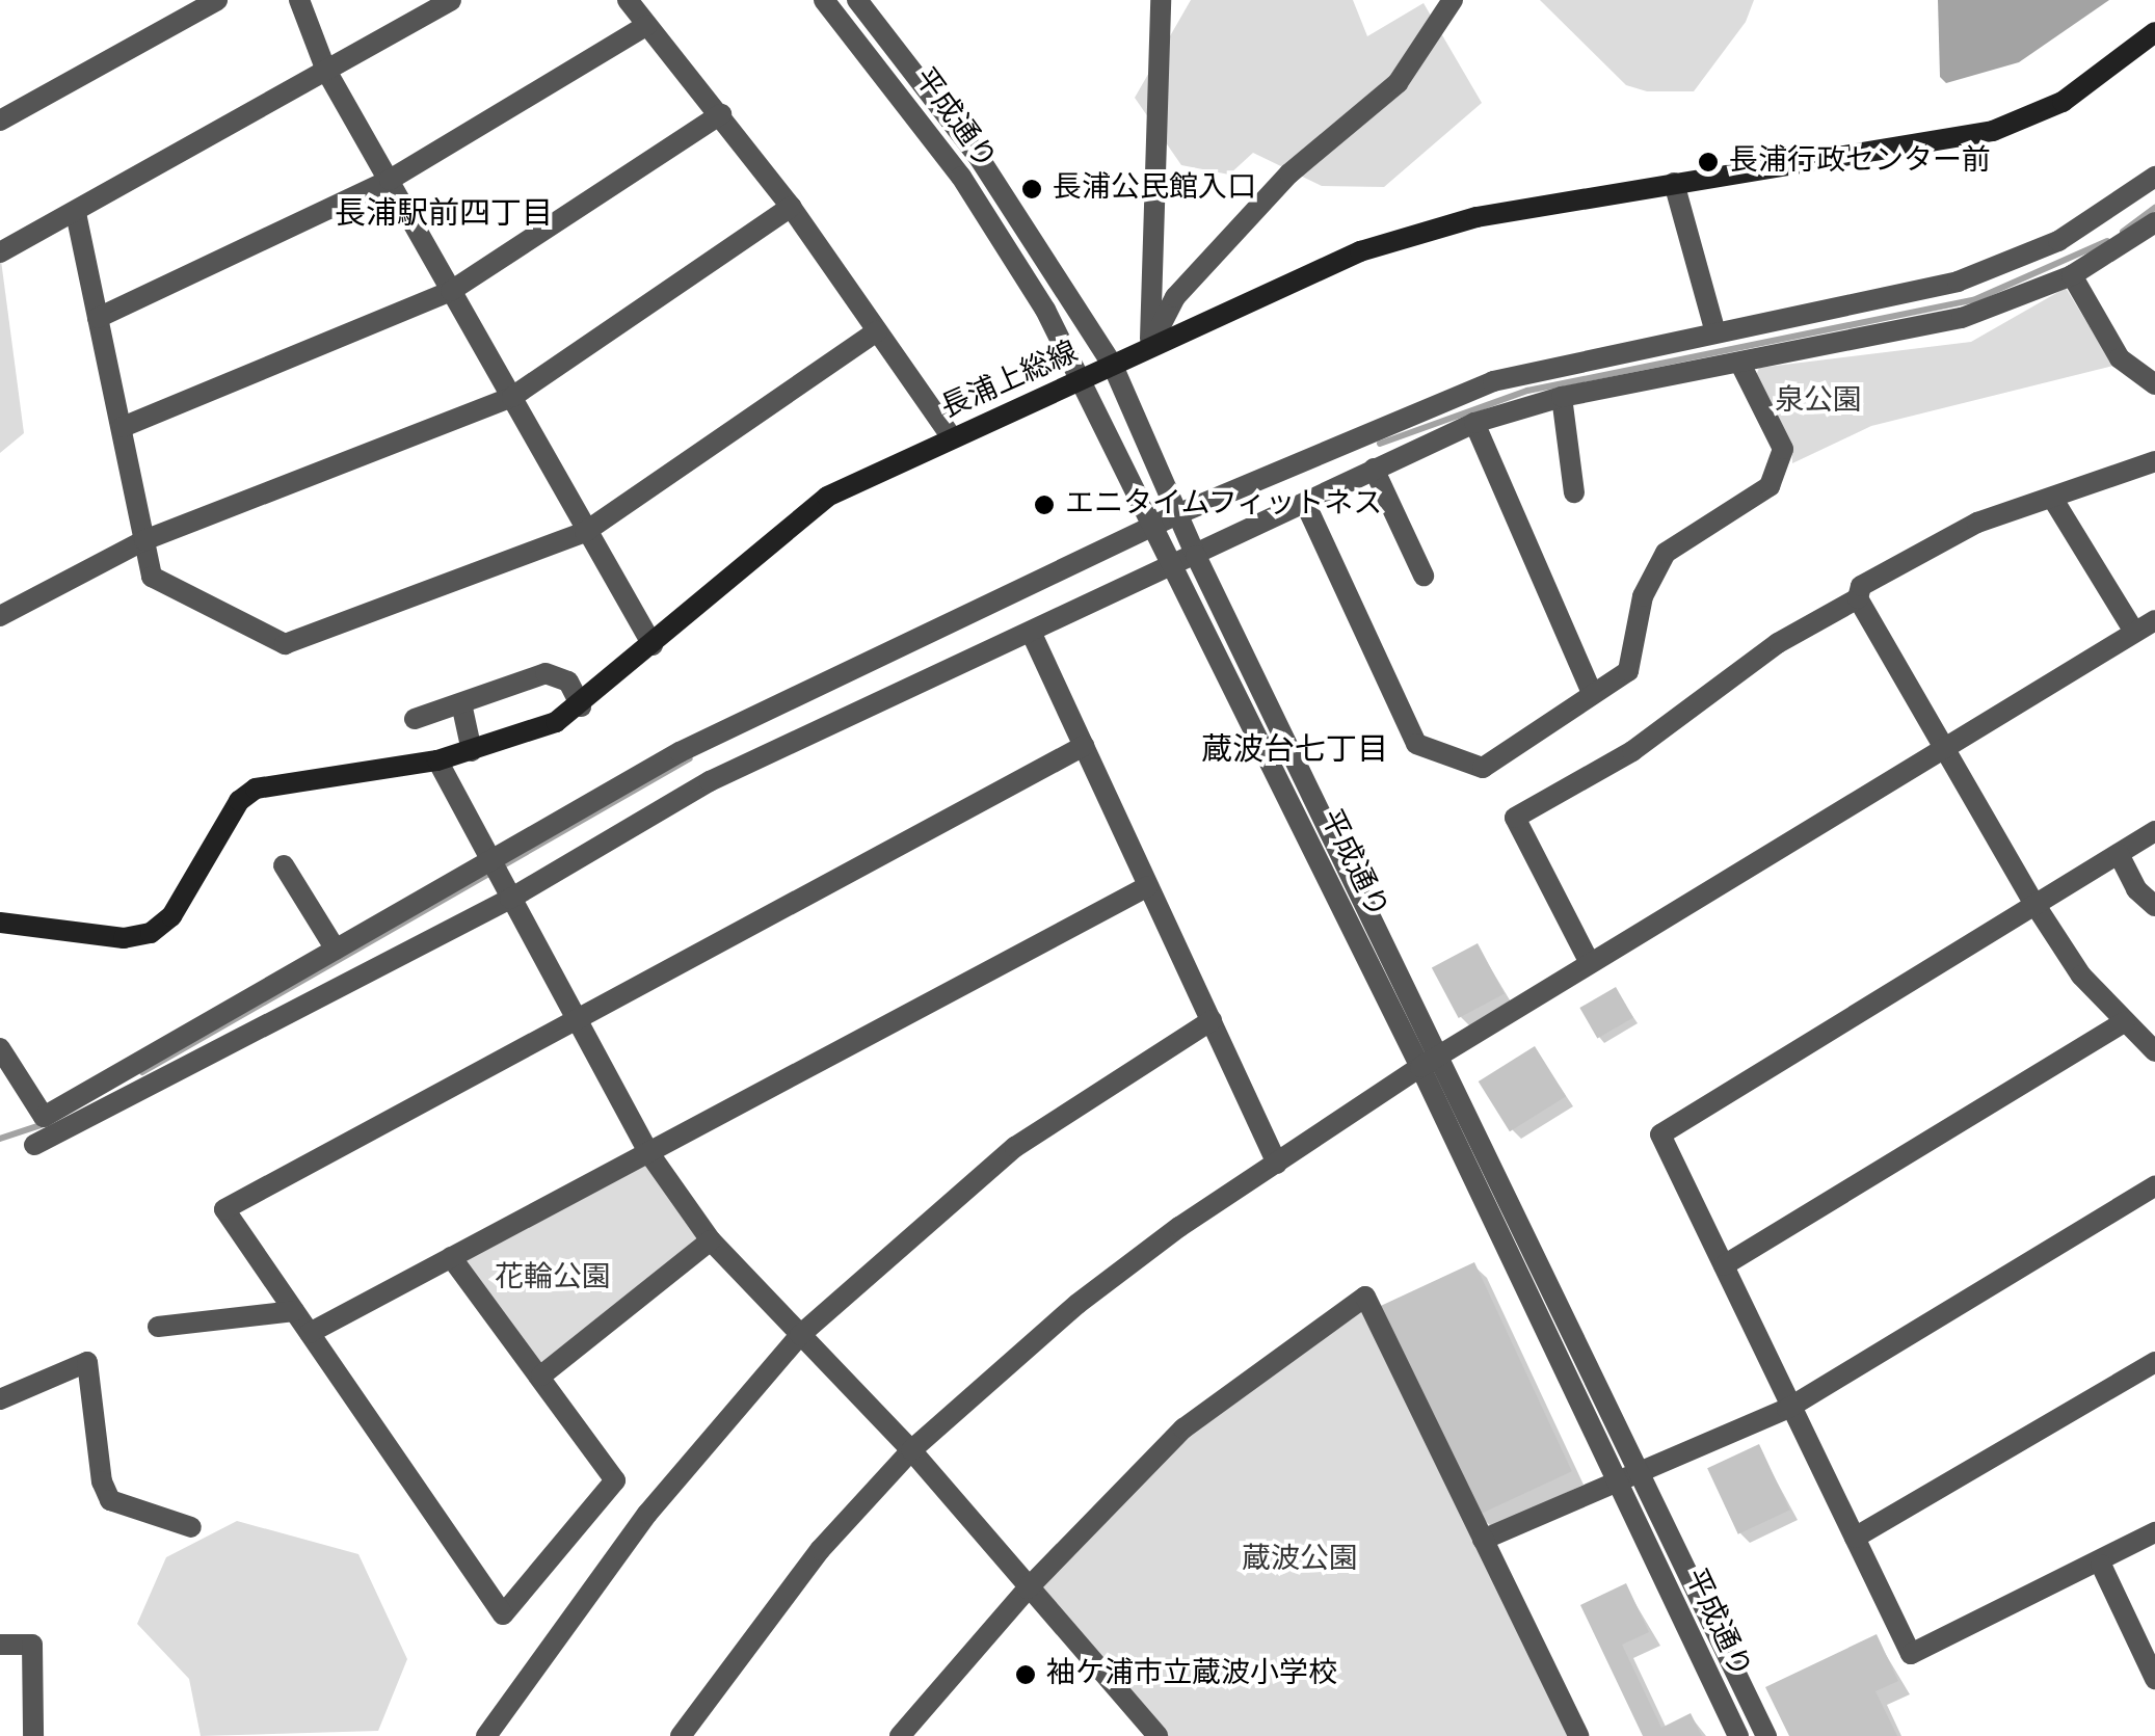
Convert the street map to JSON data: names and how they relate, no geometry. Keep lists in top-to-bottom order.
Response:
{
  "streets": {
    "main road": ["長浦上総線"],
    "street": ["平成通り"]
  },
  "crossings": [
    ["平成通り", "長浦上総線"]
  ],
  "districts": ["長浦駅前四丁目", "蔵波台七丁目"],
  "parks": ["泉公園", "花輪公園", "蔵波公園"],
  "places": [
    "長浦行政センター前",
    "長浦公民館入口",
    "エニタイムフィットネス",
    "袖ケ浦市立蔵波小学校"
  ]
}
